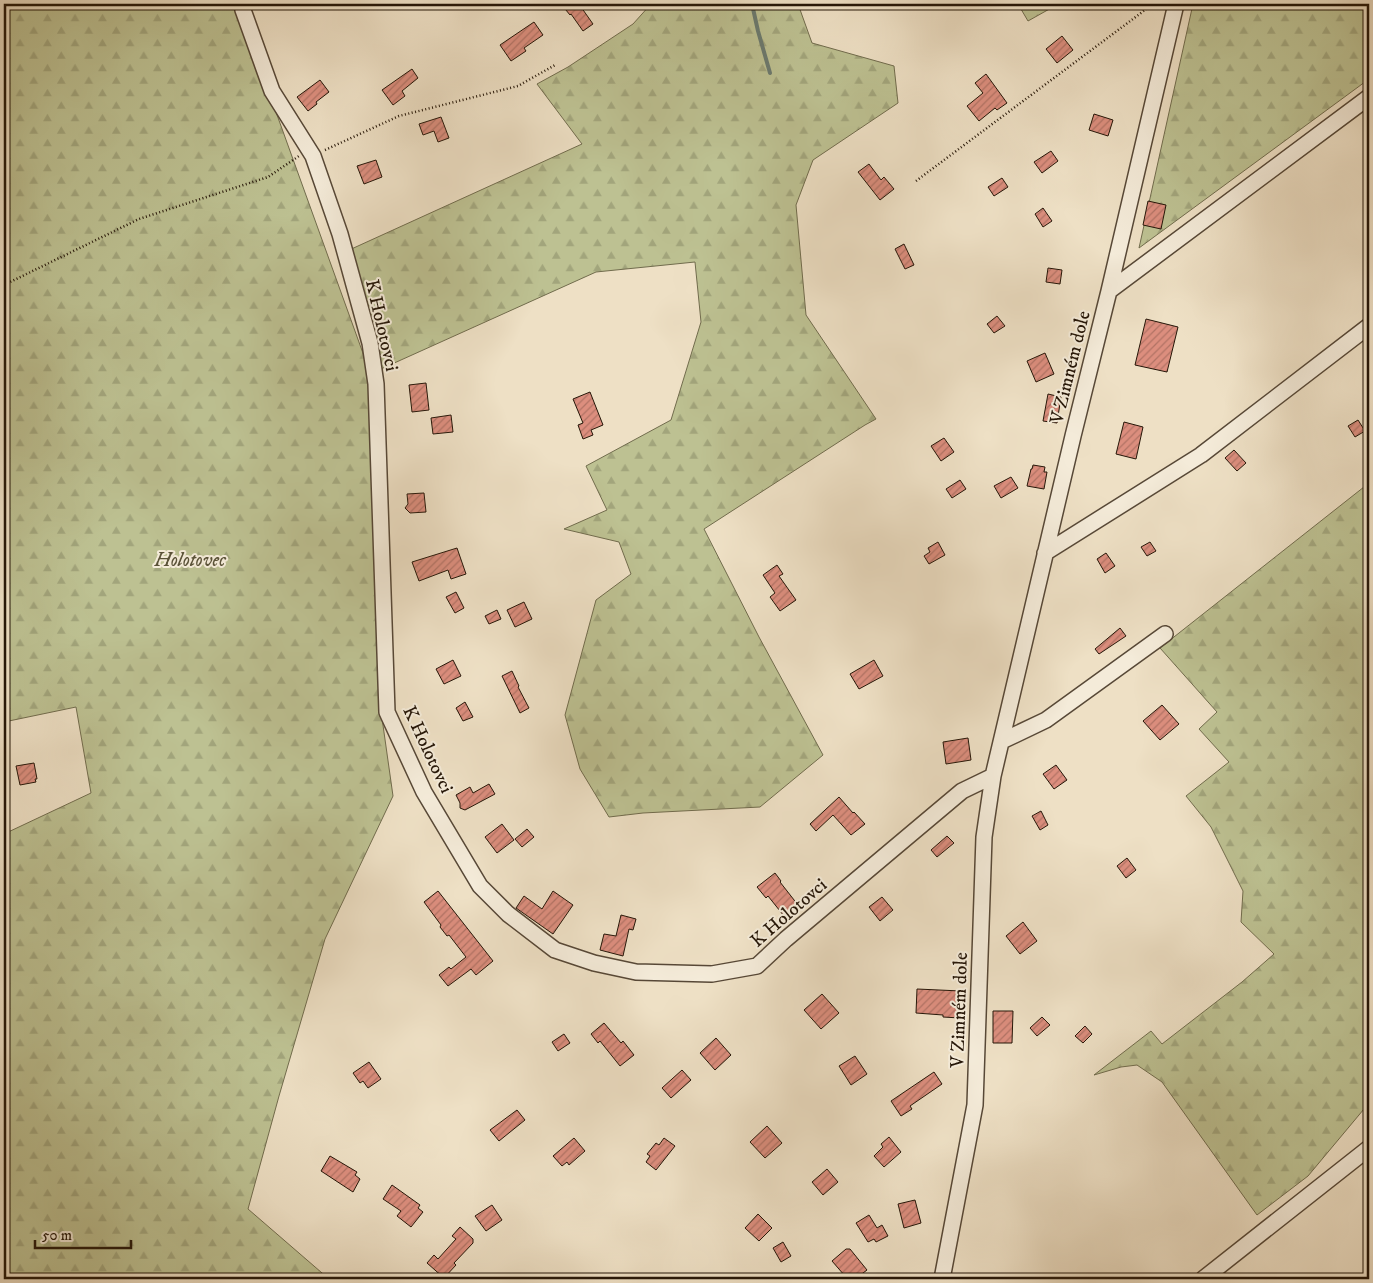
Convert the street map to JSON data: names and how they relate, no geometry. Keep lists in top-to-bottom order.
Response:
{
  "streets": {
    "street": ["K Holotovci", "V Zimném dole"]
  },
  "crossings": [
    ["K Holotovci", "V Zimném dole"]
  ],
  "parks": ["Holotovec"],
  "scale_bar": "50 m"
}
